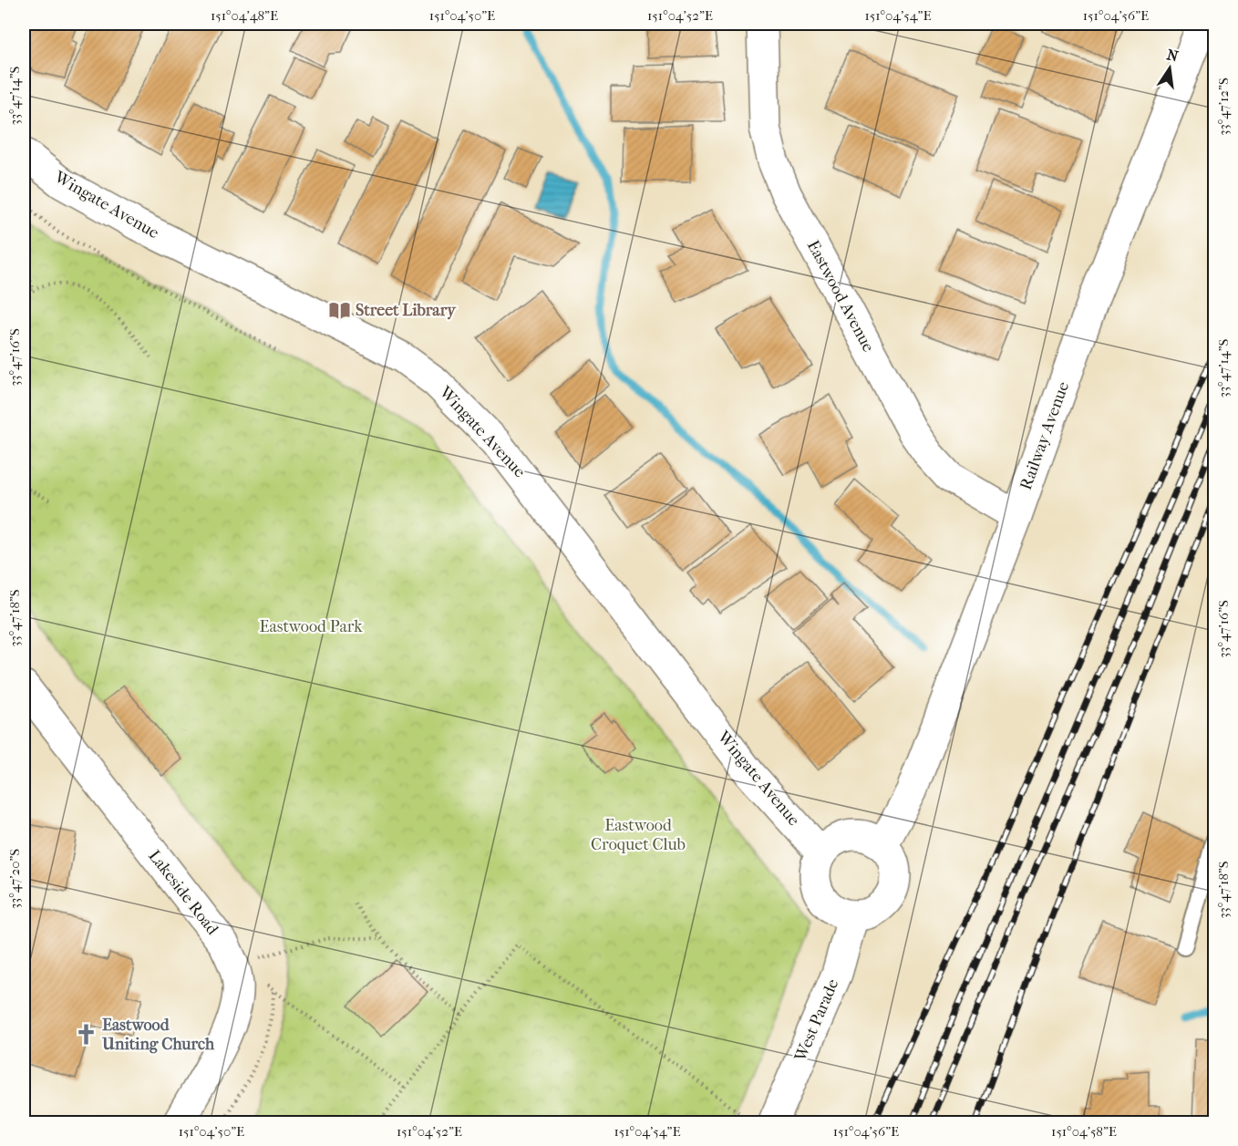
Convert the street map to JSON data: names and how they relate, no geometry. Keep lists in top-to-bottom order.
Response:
{
  "streets": {
    "street": [
      "Wingate Avenue",
      "Eastwood Avenue",
      "Railway Avenue",
      "Lakeside Road",
      "West Parade"
    ]
  },
  "crossings": [
    ["Wingate Avenue", "Railway Avenue"],
    ["Wingate Avenue", "West Parade"],
    ["Eastwood Avenue", "Railway Avenue"],
    ["Railway Avenue", "West Parade"]
  ],
  "parks": ["Eastwood Park", "Eastwood Croquet Club"],
  "places": {
    "library": ["Street Library"],
    "church": ["Eastwood Uniting Church"]
  },
  "north": "top",
  "coordinates": [
    "151°04'48\"E",
    "151°04'50\"E",
    "151°04'52\"E",
    "151°04'54\"E",
    "151°04'56\"E",
    "33°47'14\"S",
    "33°47'12\"S",
    "33°47'16\"S",
    "33°47'18\"S",
    "33°47'20\"S",
    "151°04'58\"E"
  ]
}
